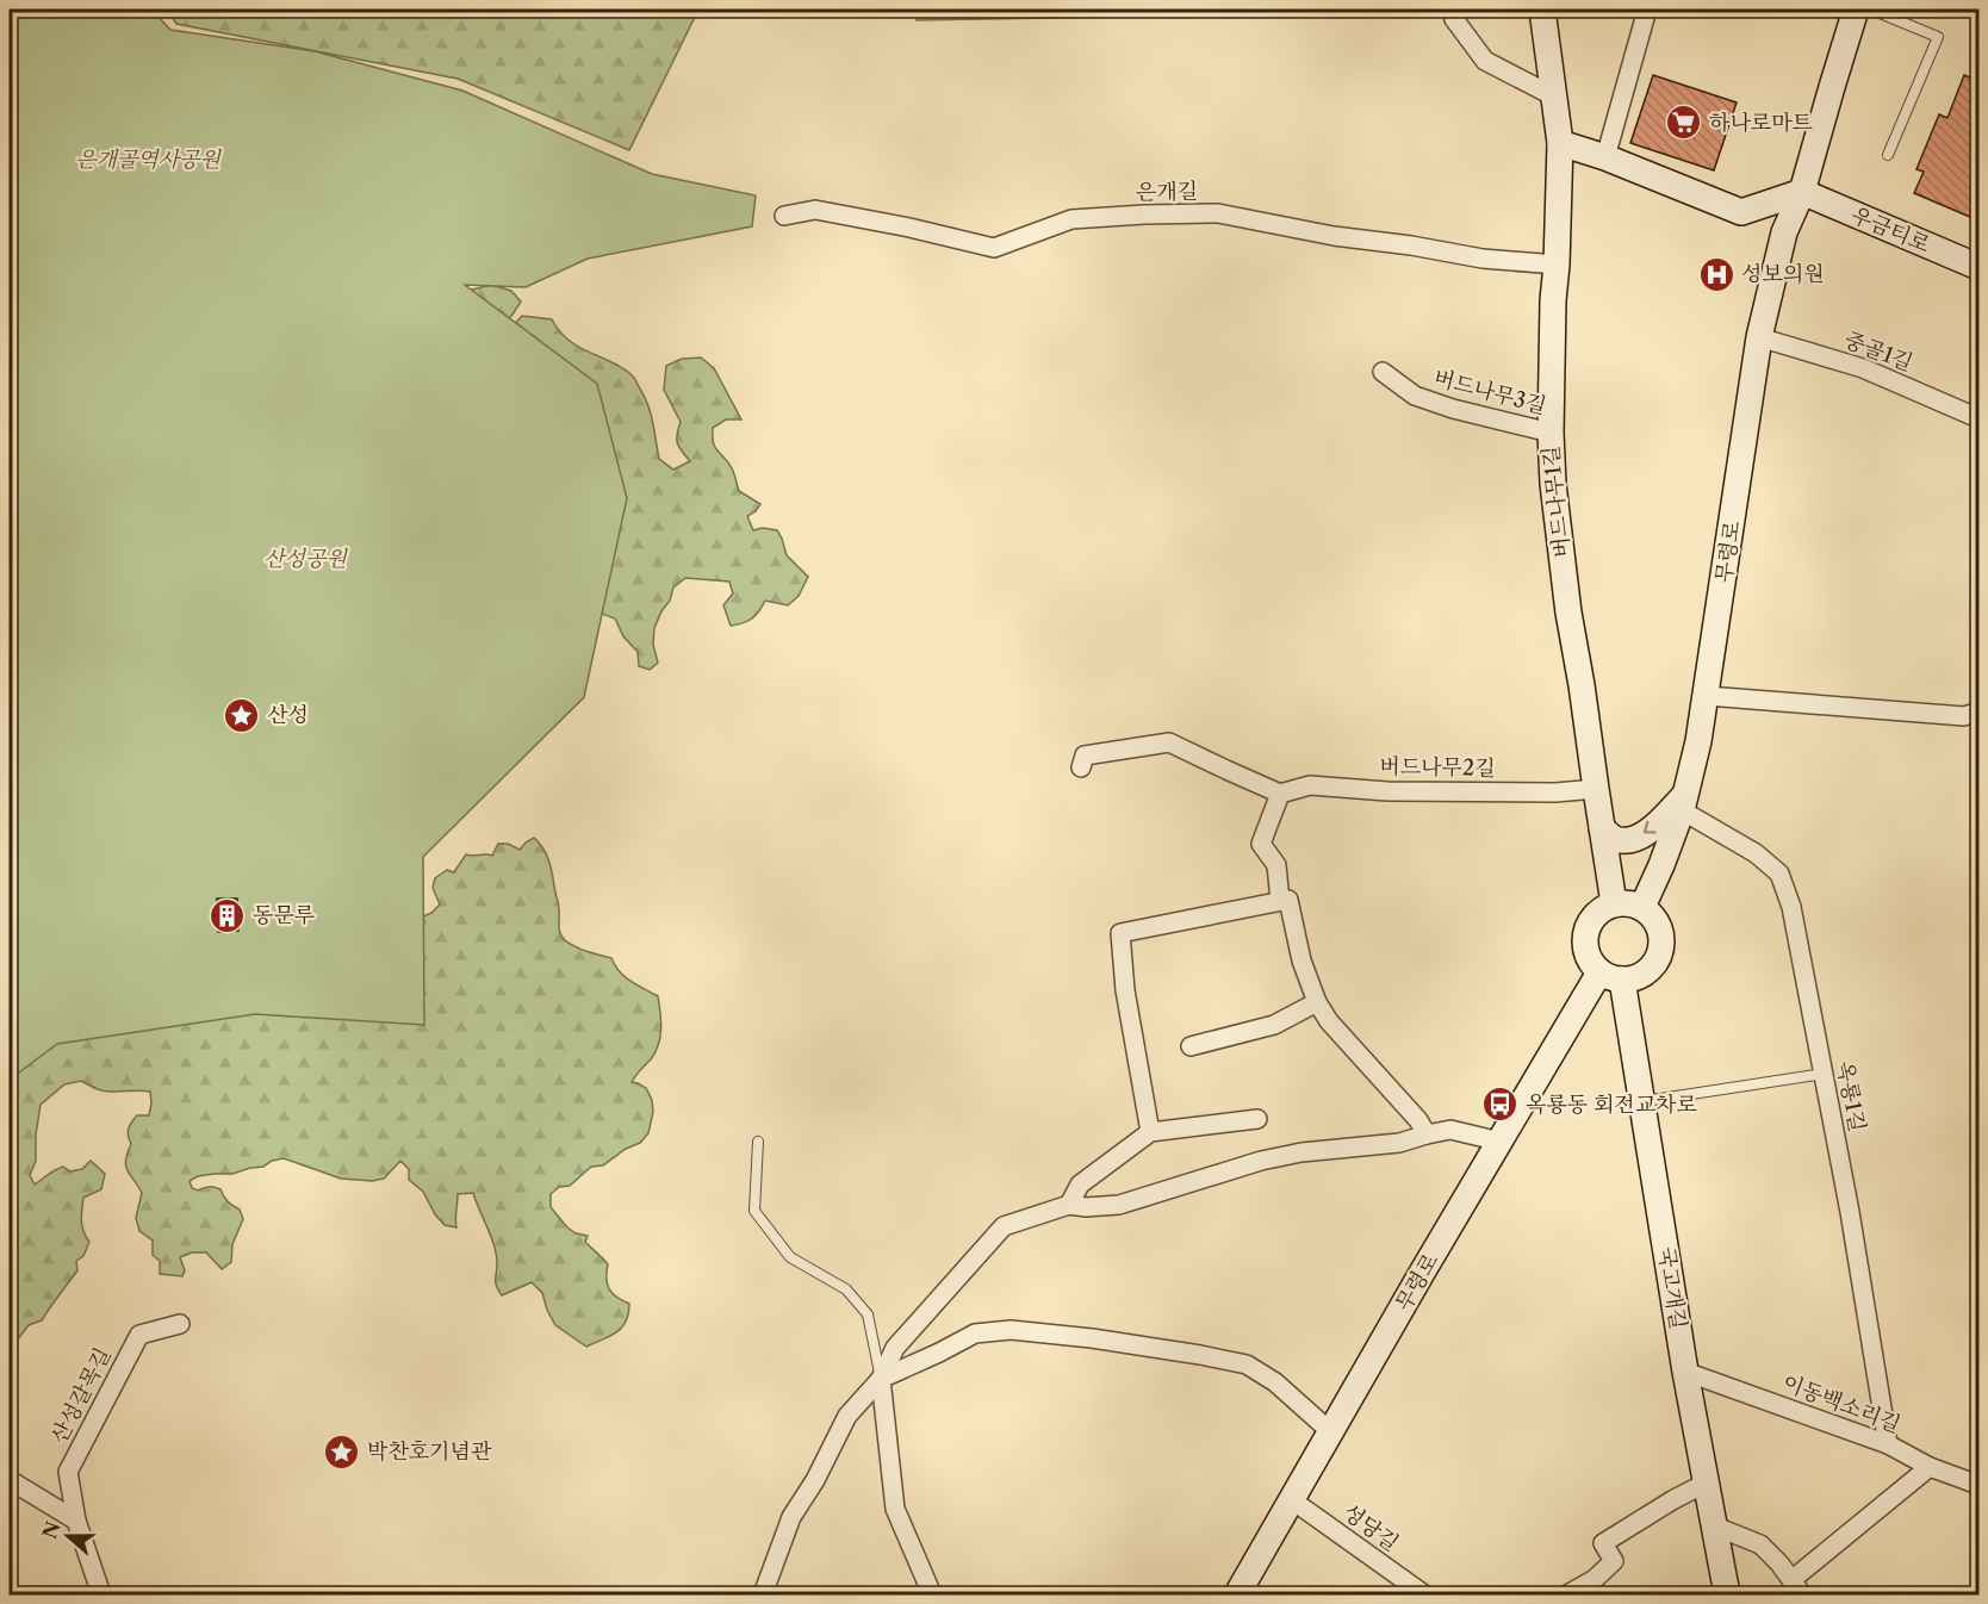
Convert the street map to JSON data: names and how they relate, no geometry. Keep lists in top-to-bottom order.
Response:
{
  "streets": {
    "main road": [
      "우금티로",
      "버드나무1길",
      "무령로",
      "국고개길"
    ],
    "street": [
      "은개길",
      "중골1길",
      "버드나무3길",
      "버드나무2길",
      "옥룡1길",
      "산성갈목길",
      "이동백소리길",
      "성당길"
    ]
  },
  "crossings": [
    ["은개길", "버드나무1길"],
    ["우금티로", "무령로"],
    ["중골1길", "무령로"],
    ["버드나무3길", "버드나무1길"],
    ["버드나무1길", "무령로"],
    ["버드나무1길", "버드나무2길"],
    ["버드나무1길", "국고개길"],
    ["무령로", "옥룡1길"],
    ["무령로", "국고개길"],
    ["무령로", "성당길"],
    ["옥룡1길", "이동백소리길"],
    ["국고개길", "이동백소리길"]
  ],
  "parks": ["은개골역사공원", "산성공원"],
  "places": {
    "supermarket": ["하나로마트"],
    "hospital": ["성보의원"],
    "place": ["산성", "박찬호기념관"],
    "building": ["동문루"],
    "bus stop": ["옥룡동 회전교차로"]
  },
  "north": "left"
}
